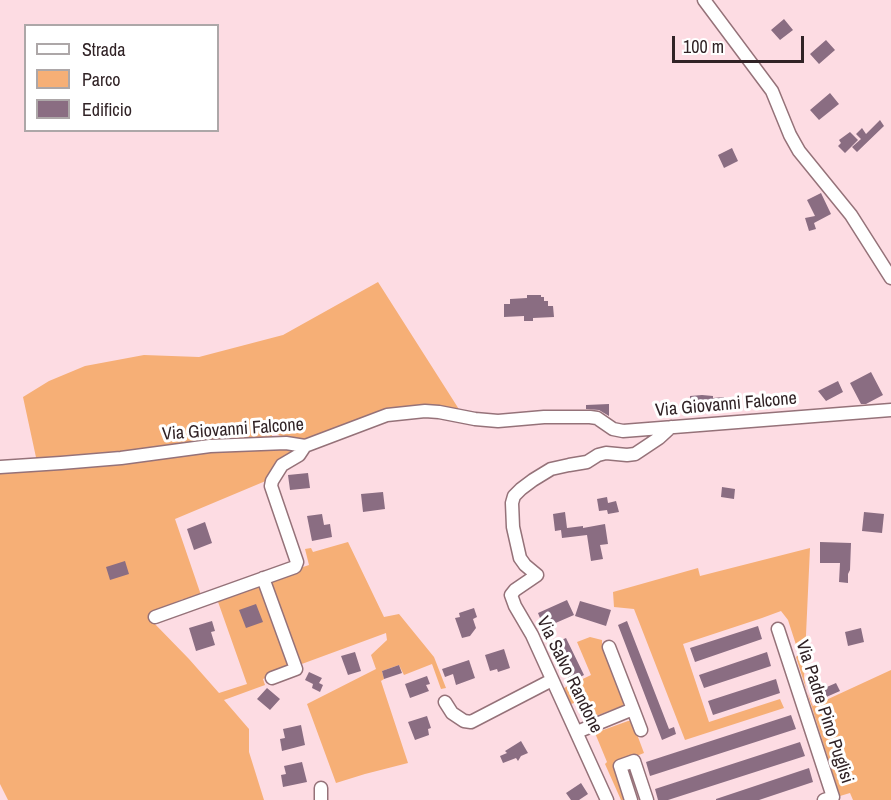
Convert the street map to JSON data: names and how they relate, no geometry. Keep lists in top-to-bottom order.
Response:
{
  "streets": {
    "street": ["Via Giovanni Falcone", "Via Salvo Randone", "Via Padre Pino Puglisi"]
  },
  "crossings": [
    ["Via Giovanni Falcone", "Via Salvo Randone"]
  ],
  "legend": ["Strada", "Parco", "Edificio"],
  "scale_bar": "100 m"
}
